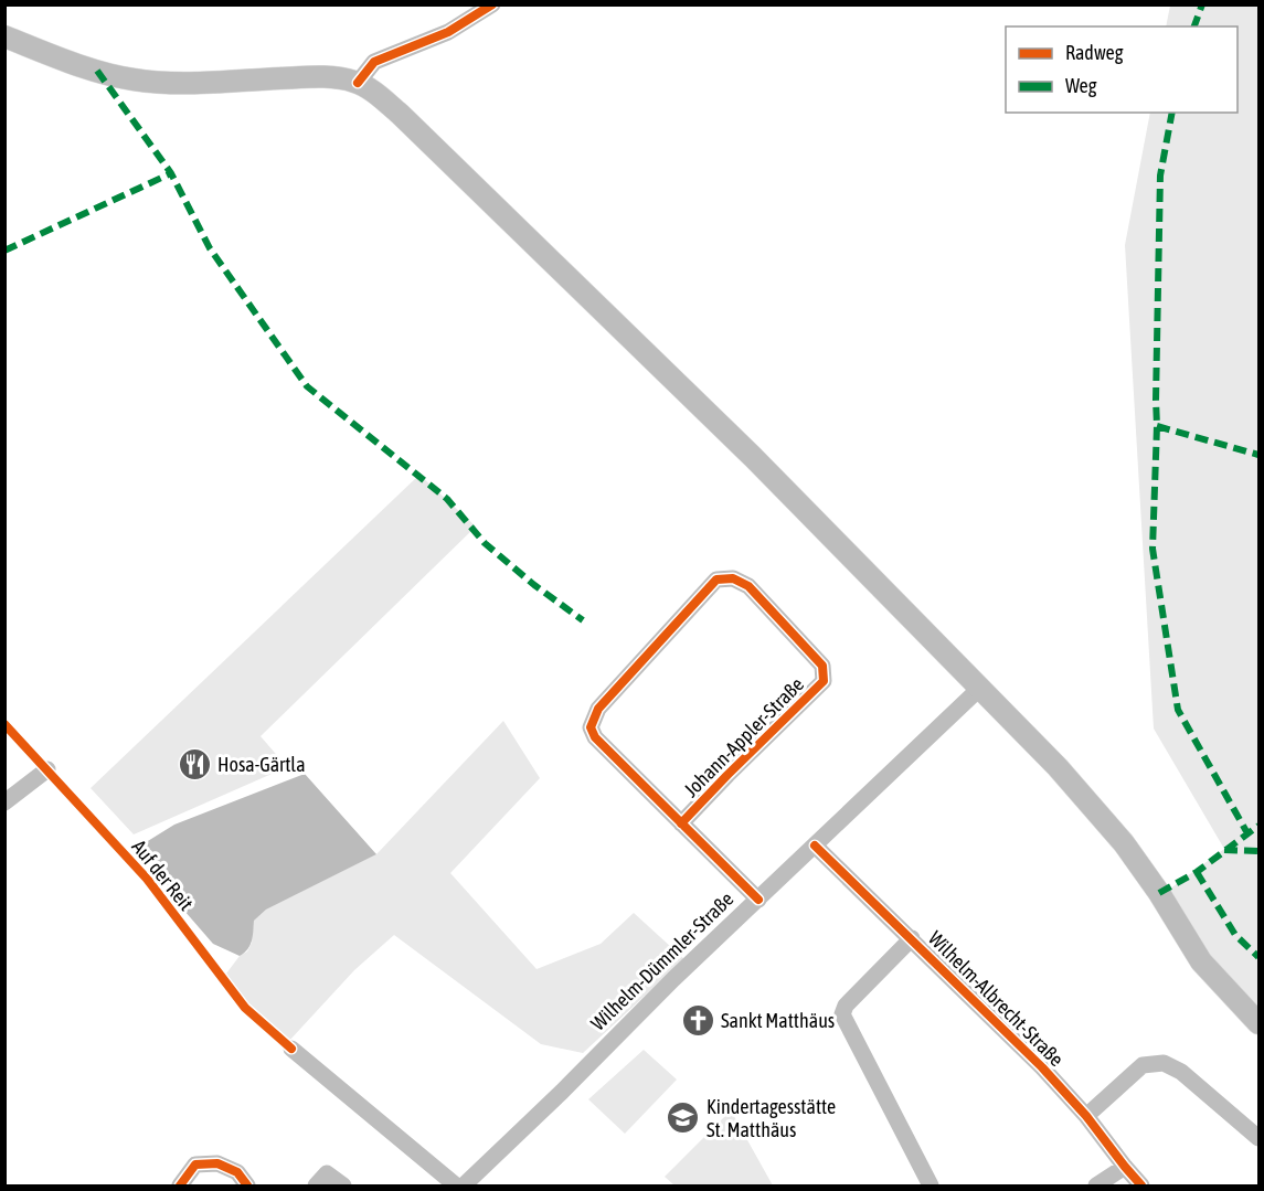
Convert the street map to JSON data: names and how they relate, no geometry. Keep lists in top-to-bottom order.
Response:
{
  "streets": {
    "street": ["Johann-Appler-Straße", "Wilhelm-Dümmler-Straße", "Wilhelm-Albrecht-Straße"],
    "cycle path": ["Auf der Reit"]
  },
  "crossings": [
    ["Johann-Appler-Straße", "Wilhelm-Dümmler-Straße"],
    ["Wilhelm-Dümmler-Straße", "Wilhelm-Albrecht-Straße"]
  ],
  "places": {
    "restaurant": ["Hosa-Gärtla"],
    "church": ["Sankt Matthäus"],
    "school or university": ["Kindertagesstätte St. Matthäus"]
  },
  "legend": ["Radweg", "Weg"]
}
